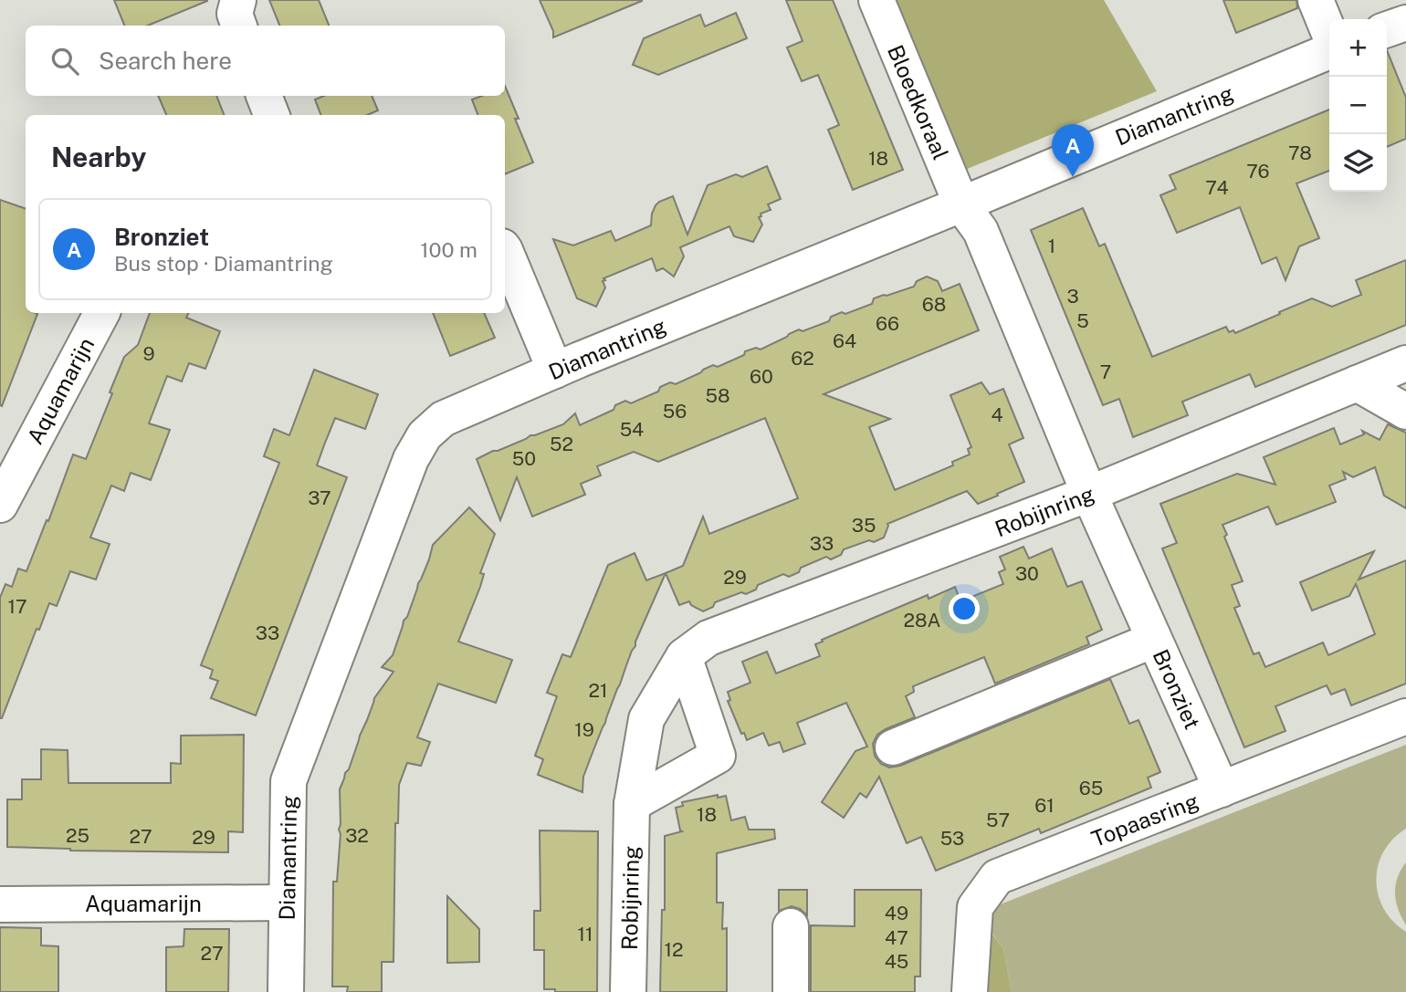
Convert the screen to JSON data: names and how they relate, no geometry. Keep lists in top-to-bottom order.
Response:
{
  "streets": {
    "street": [
      "Bloedkoraal",
      "Diamantring",
      "Aquamarijn",
      "Robijnring",
      "Bronziet",
      "Topaasring"
    ]
  },
  "crossings": [
    ["Bloedkoraal", "Diamantring"],
    ["Bloedkoraal", "Bronziet"],
    ["Diamantring", "Aquamarijn"],
    ["Diamantring", "Bronziet"],
    ["Robijnring", "Bronziet"],
    ["Bronziet", "Topaasring"]
  ],
  "house_numbers": [
    "78",
    "18",
    "76",
    "74",
    "1",
    "3",
    "68",
    "5",
    "66",
    "64",
    "9",
    "62",
    "7",
    "60",
    "58",
    "56",
    "4",
    "54",
    "52",
    "50",
    "37",
    "35",
    "33",
    "30",
    "29",
    "17",
    "28A",
    "33",
    "21",
    "19",
    "65",
    "61",
    "18",
    "57",
    "25",
    "32",
    "27",
    "29",
    "53",
    "49",
    "11",
    "47",
    "12",
    "27",
    "45"
  ],
  "page": {
    "map_buttons": ["+", "−"],
    "search": "Search here",
    "heading": "Nearby",
    "pins": "A",
    "list": [
      {
        "mark": "A",
        "name": "Bronziet",
        "note": "Bus stop · Diamantring",
        "value": "100 m"
      }
    ]
  }
}
